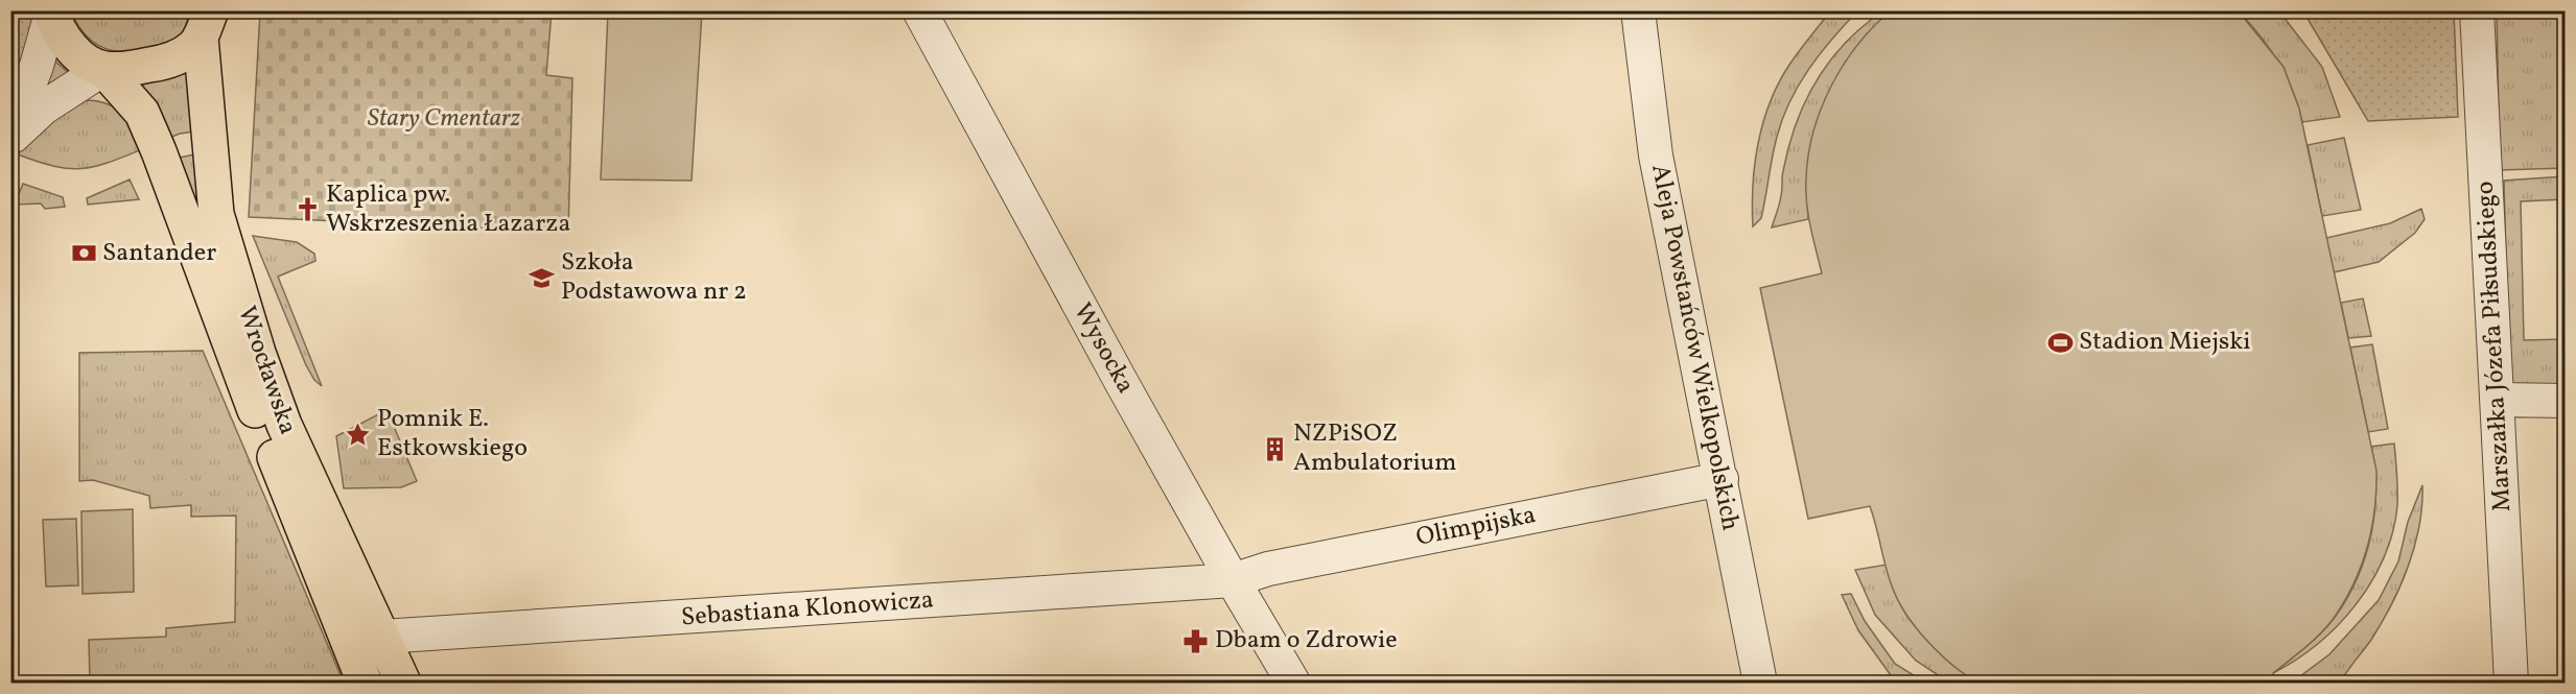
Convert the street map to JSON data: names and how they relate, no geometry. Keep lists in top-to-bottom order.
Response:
{
  "streets": {
    "main road": ["Wrocławska"],
    "street": [
      "Marszałka Józefa Piłsudskiego",
      "Aleja Powstańców Wielkopolskich",
      "Wysocka",
      "Olimpijska",
      "Sebastiana Klonowicza"
    ]
  },
  "crossings": [
    ["Aleja Powstańców Wielkopolskich", "Olimpijska"],
    ["Wysocka", "Olimpijska"],
    ["Wysocka", "Sebastiana Klonowicza"],
    ["Wrocławska", "Sebastiana Klonowicza"],
    ["Olimpijska", "Sebastiana Klonowicza"]
  ],
  "parks": ["Stary Cmentarz"],
  "places": {
    "church": ["Kaplica pw. Wskrzeszenia Łazarza"],
    "bank": ["Santander"],
    "school or university": ["Szkoła Podstawowa nr 2"],
    "sports": ["Stadion Miejski"],
    "place": ["Pomnik E. Estkowskiego"],
    "building": ["NZPiSOZ Ambulatorium"],
    "pharmacy": ["Dbam o Zdrowie"]
  }
}
